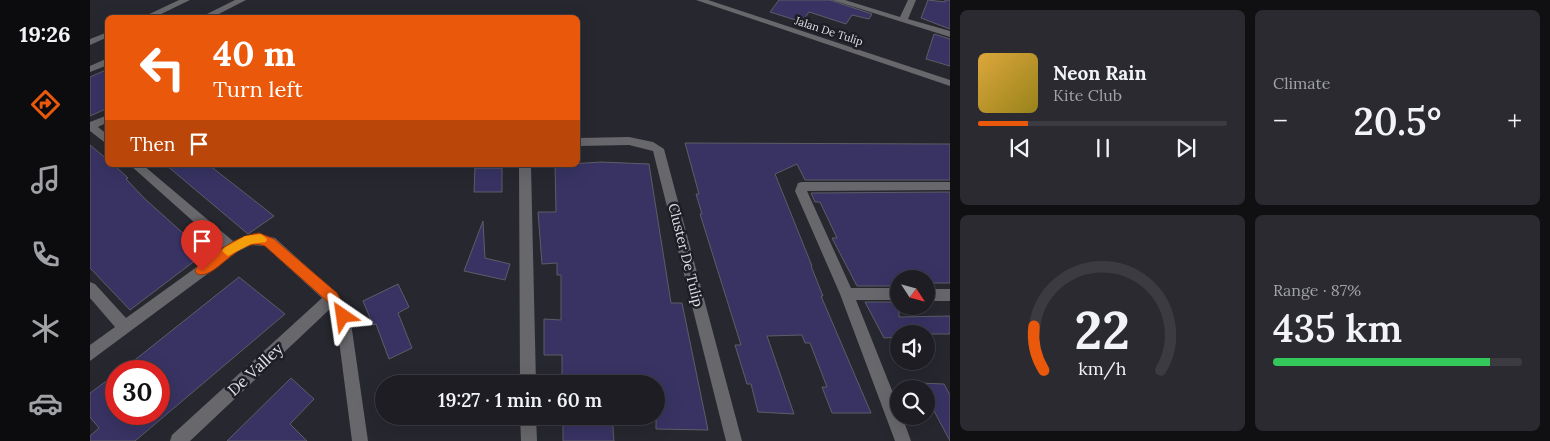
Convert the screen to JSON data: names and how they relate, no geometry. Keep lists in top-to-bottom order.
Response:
{
  "streets": {
    "street": ["Jalan De Tulip", "Cluster De Tulip", "De Valley"]
  },
  "north": "bottom right",
  "page": {
    "tabs": "19:26",
    "tile": [
      "Climate",
      ["Range · 87%", "435 km"]
    ],
    "turn": ["40 m", "Turn left"],
    "song": ["Neon Rain", "Kite Club"],
    "heat": ["−", "20.5°", "+"],
    "then": "Then",
    "limit": "30",
    "trip": "19:27 · 1 min · 60 m",
    "gauge": ["22", "km/h"]
  }
}
